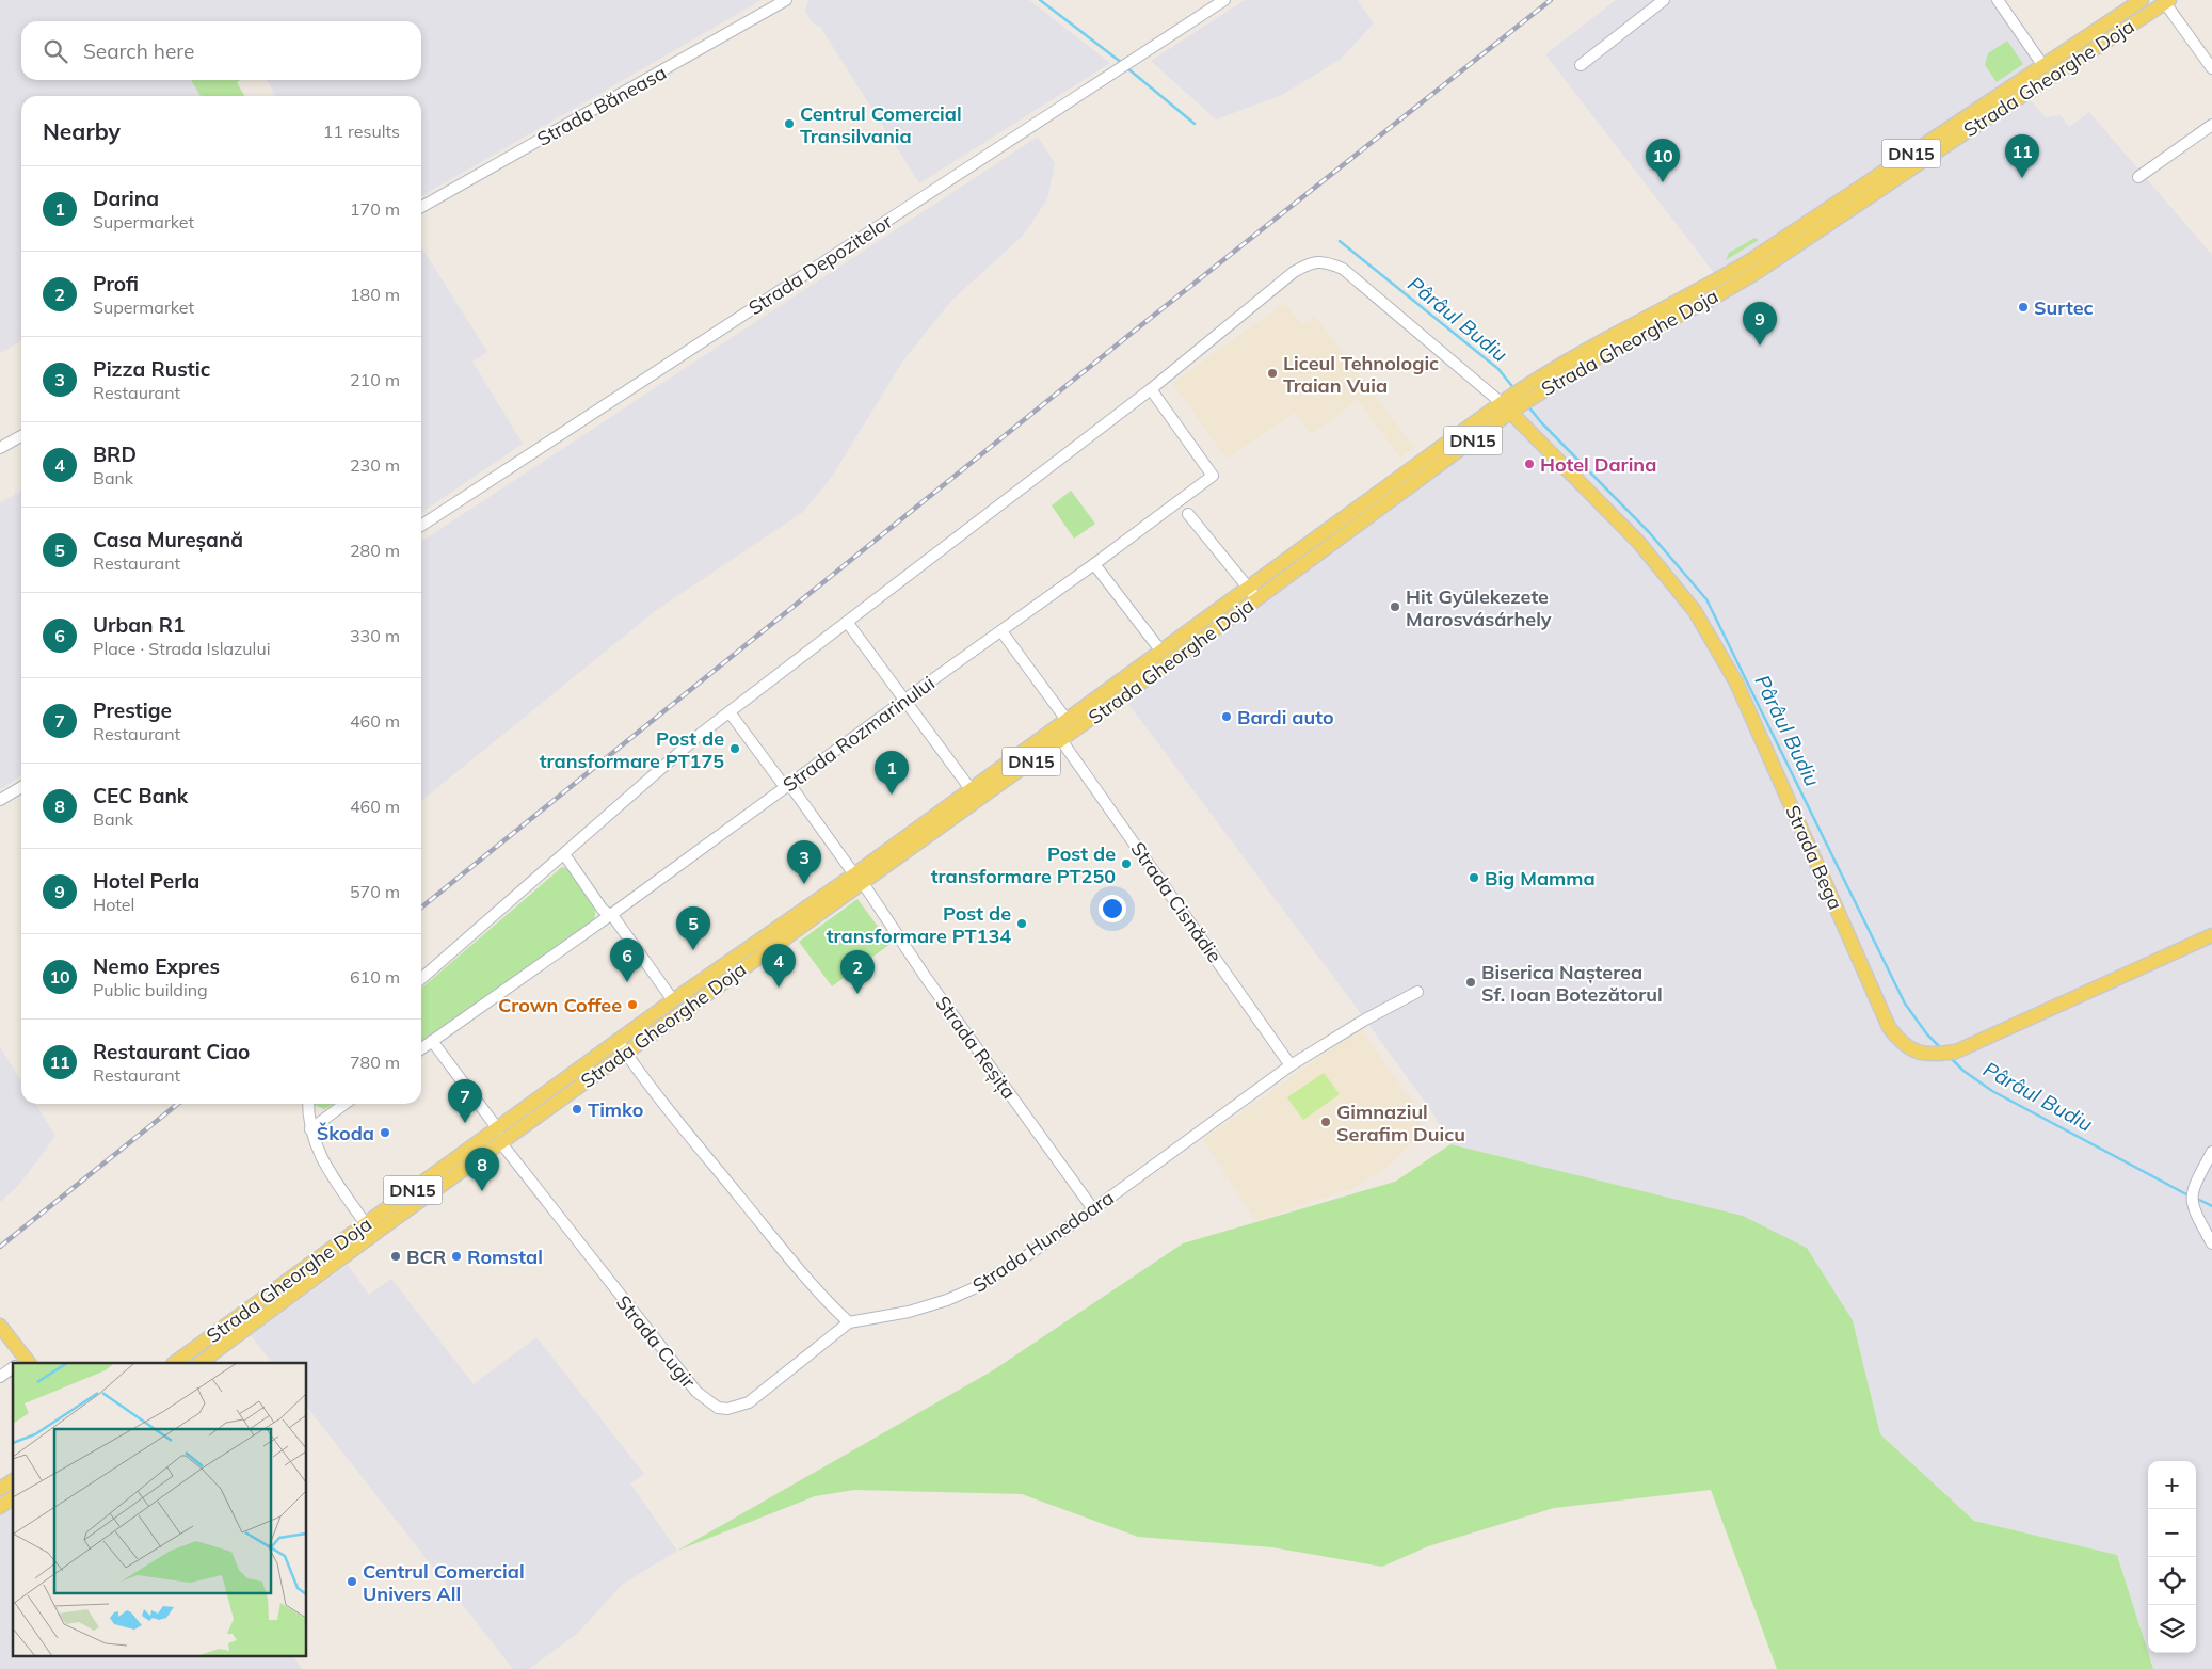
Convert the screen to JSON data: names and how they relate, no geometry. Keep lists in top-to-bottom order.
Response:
{
  "streets": {
    "main road": ["Strada Gheorghe Doja", "DN15", "Strada Bega"],
    "street": [
      "Strada Băneasa",
      "Strada Depozitelor",
      "Strada Rozmarinului",
      "Strada Cisnădie",
      "Strada Reșița",
      "Strada Hunedoara",
      "Strada Cugir"
    ]
  },
  "crossings": [
    ["Strada Gheorghe Doja", "Strada Bega"],
    ["Strada Gheorghe Doja", "Strada Cisnădie"],
    ["Strada Gheorghe Doja", "Strada Reșița"],
    ["Strada Gheorghe Doja", "Strada Cugir"],
    ["Strada Rozmarinului", "Strada Reșița"],
    ["Strada Cisnădie", "Strada Hunedoara"],
    ["Strada Reșița", "Strada Hunedoara"],
    ["Strada Hunedoara", "Strada Cugir"]
  ],
  "water": ["Pârâul Budiu"],
  "places": [
    "Centrul Comercial Transilvania",
    "Surtec",
    "Liceul Tehnologic Traian Vuia",
    "Hotel Darina",
    "Hit Gyülekezete Marosvásárhely",
    "Bardi auto",
    "Post de transformare PT175",
    "Post de transformare PT250",
    "Big Mamma",
    "Post de transformare PT134",
    "Biserica Nașterea Sf. Ioan Botezătorul",
    "Crown Coffee",
    "Timko",
    "Gimnaziul Serafim Duicu",
    "Škoda",
    "BCR",
    "Romstal",
    "Centrul Comercial Univers All"
  ],
  "page": {
    "search": "Search here",
    "heading": ["Nearby", "11 results"],
    "pins": [
      "11",
      "10",
      "9",
      "1",
      "3",
      "5",
      "6",
      "4",
      "2",
      "7",
      "8"
    ],
    "list": [
      {
        "mark": "1",
        "name": "Darina",
        "note": "Supermarket",
        "value": "170 m"
      },
      {
        "mark": "2",
        "name": "Profi",
        "note": "Supermarket",
        "value": "180 m"
      },
      {
        "mark": "3",
        "name": "Pizza Rustic",
        "note": "Restaurant",
        "value": "210 m"
      },
      {
        "mark": "4",
        "name": "BRD",
        "note": "Bank",
        "value": "230 m"
      },
      {
        "mark": "5",
        "name": "Casa Mureșană",
        "note": "Restaurant",
        "value": "280 m"
      },
      {
        "mark": "6",
        "name": "Urban R1",
        "note": "Place · Strada Islazului",
        "value": "330 m"
      },
      {
        "mark": "7",
        "name": "Prestige",
        "note": "Restaurant",
        "value": "460 m"
      },
      {
        "mark": "8",
        "name": "CEC Bank",
        "note": "Bank",
        "value": "460 m"
      },
      {
        "mark": "9",
        "name": "Hotel Perla",
        "note": "Hotel",
        "value": "570 m"
      },
      {
        "mark": "10",
        "name": "Nemo Expres",
        "note": "Public building",
        "value": "610 m"
      },
      {
        "mark": "11",
        "name": "Restaurant Ciao",
        "note": "Restaurant",
        "value": "780 m"
      }
    ],
    "map_buttons": ["+", "−"]
  }
}
